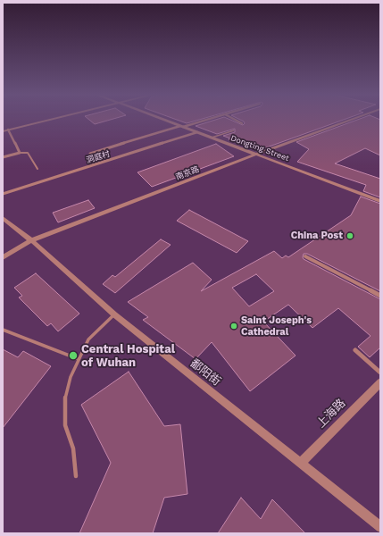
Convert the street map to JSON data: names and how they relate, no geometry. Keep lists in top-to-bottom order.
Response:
{
  "streets": {
    "street": [
      "Dongting Street",
      "洞庭村",
      "南京路",
      "鄱阳街",
      "上海路"
    ]
  },
  "crossings": [
    ["Dongting Street", "洞庭村"],
    ["Dongting Street", "南京路"],
    ["南京路", "鄱阳街"],
    ["鄱阳街", "上海路"]
  ],
  "places": ["China Post", "Saint Joseph's Cathedral", "Central Hospital of Wuhan"]
}
